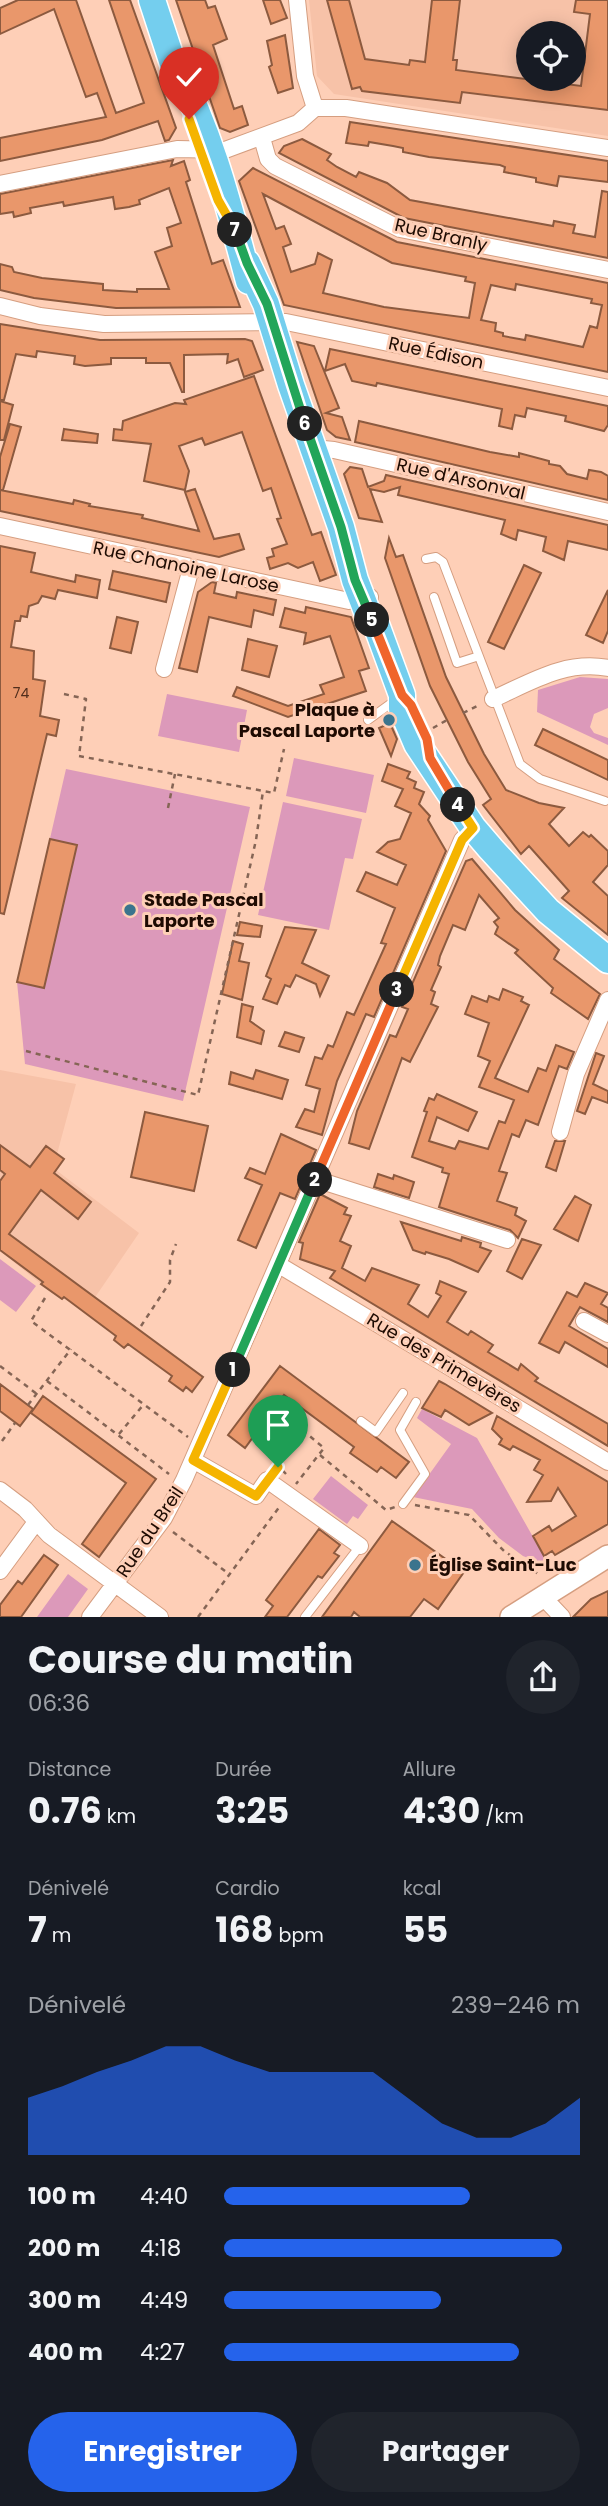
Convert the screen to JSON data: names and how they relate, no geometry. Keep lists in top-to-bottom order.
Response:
{
  "streets": {
    "street": [
      "Rue Branly",
      "Rue Édison",
      "Rue d'Arsonval",
      "Rue Chanoine Larose",
      "Rue des Primevères",
      "Rue du Breil"
    ]
  },
  "crossings": [
    ["Rue des Primevères", "Rue du Breil"]
  ],
  "places": ["Plaque à Pascal Laporte", "Stade Pascal Laporte", "Église Saint-Luc"],
  "house_numbers": ["74"],
  "page": {
    "pins": [
      "7",
      "6",
      "5",
      "4",
      "3",
      "2",
      "1"
    ],
    "heading": ["Course du matin", "06:36"],
    "stats": [
      ["Distance", "0.76 km"],
      ["Durée", "3:25"],
      ["Allure", "4:30 /km"],
      ["Dénivelé", "7 m"],
      ["Cardio", "168 bpm"],
      ["kcal", "55"]
    ],
    "chart": ["Dénivelé", "239–246 m"],
    "list": [
      {
        "name": "100 m",
        "note": "4:40"
      },
      {
        "name": "200 m",
        "note": "4:18"
      },
      {
        "name": "300 m",
        "note": "4:49"
      },
      {
        "name": "400 m",
        "note": "4:27"
      }
    ],
    "buttons": ["Enregistrer", "Partager"]
  }
}
